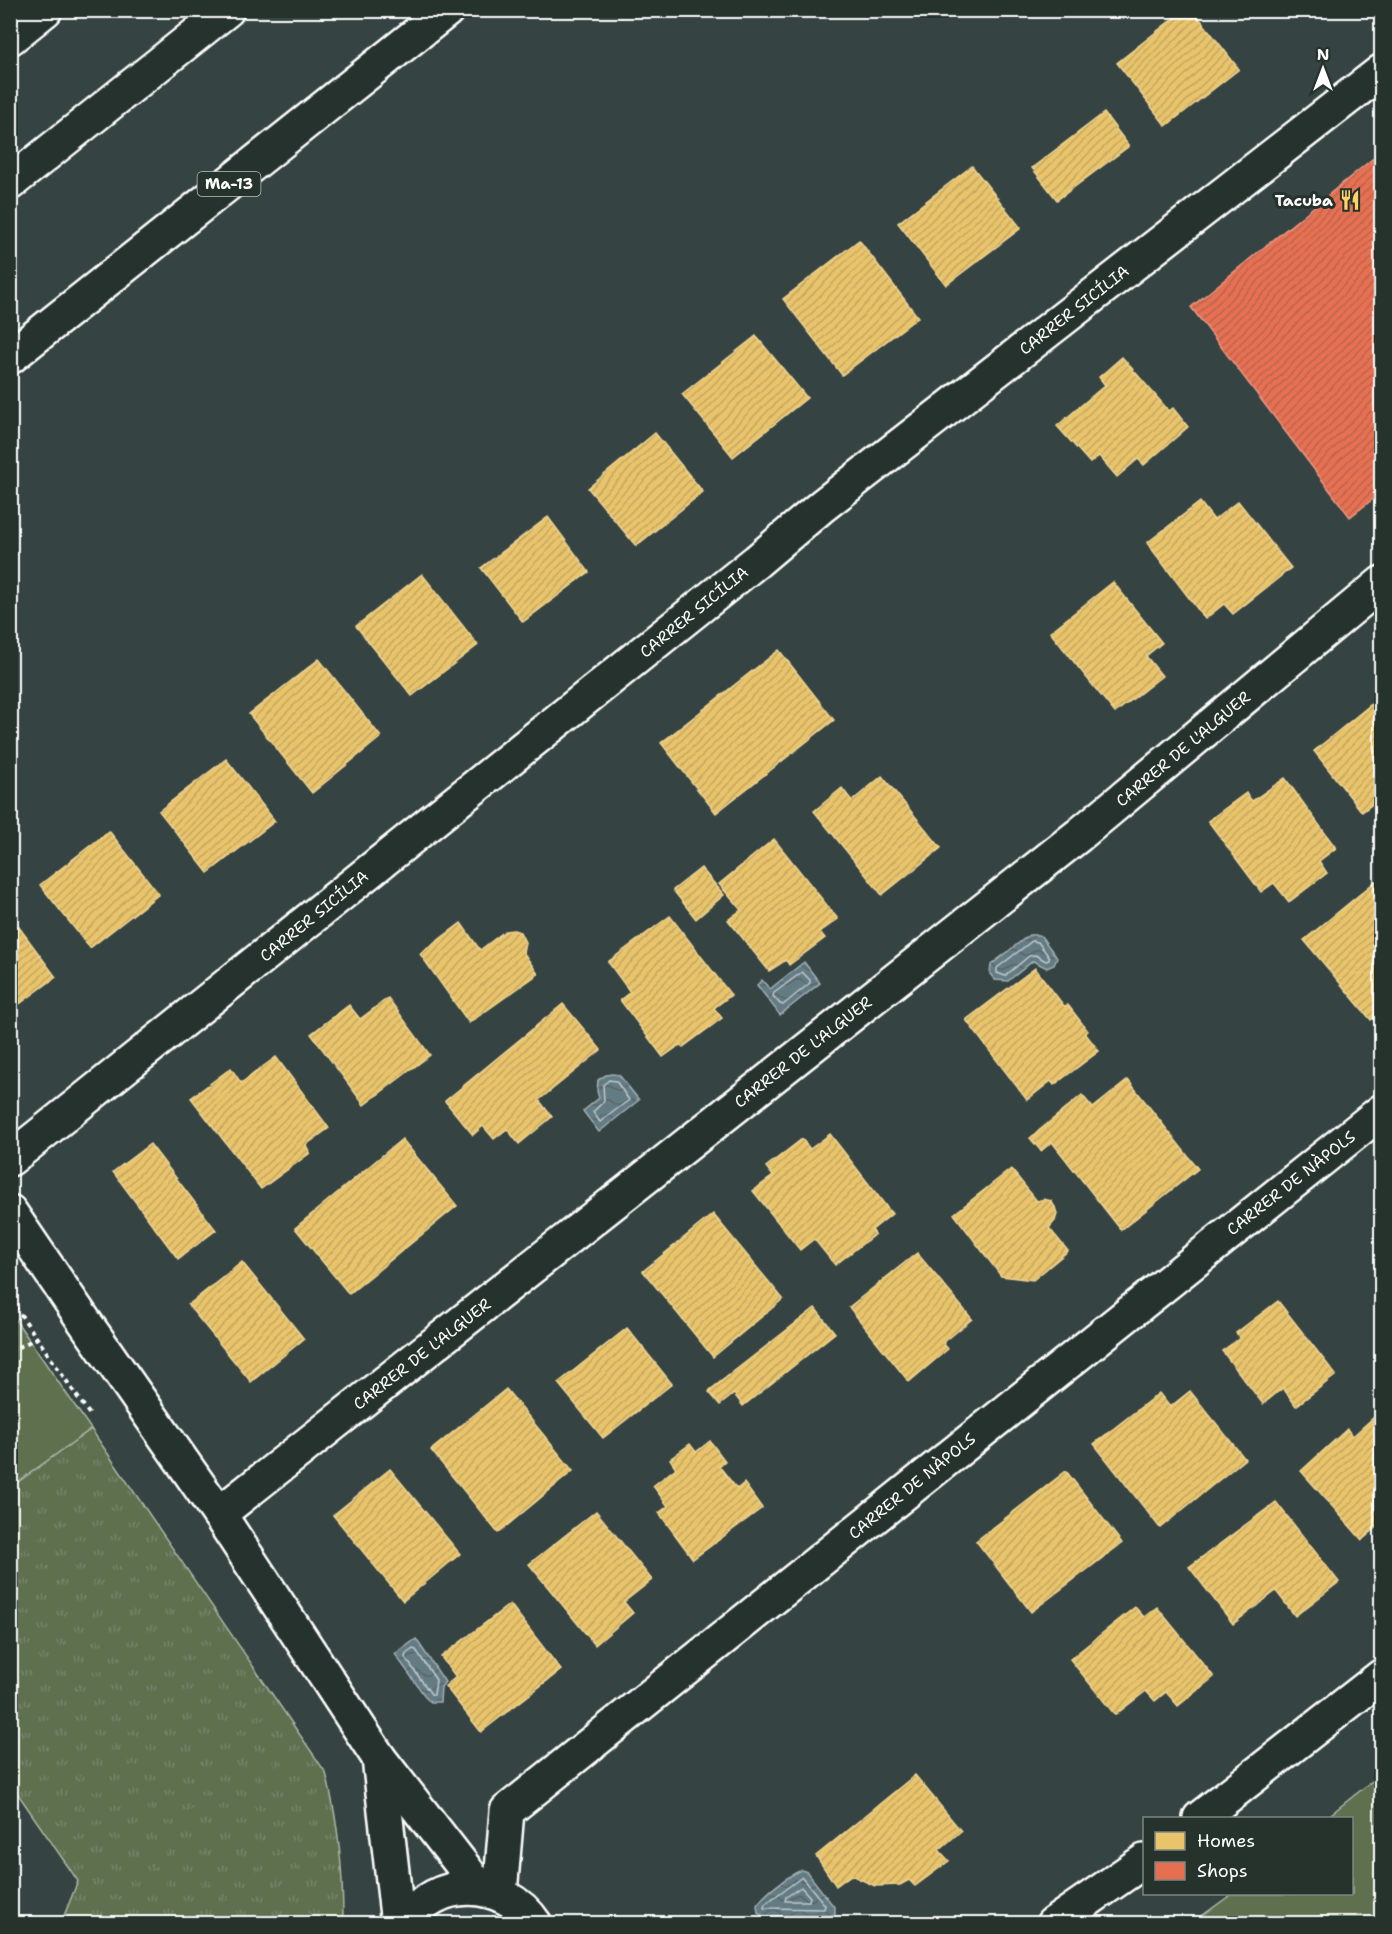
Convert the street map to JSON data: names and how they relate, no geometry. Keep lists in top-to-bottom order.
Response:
{
  "streets": {
    "main road": [
      "Ma-13",
      "CARRER SICÍLIA",
      "CARRER DE L'ALGUER",
      "CARRER DE NÀPOLS"
    ]
  },
  "places": {
    "restaurant": ["Tacuba"]
  },
  "legend": ["Homes", "Shops"],
  "north": "top"
}
